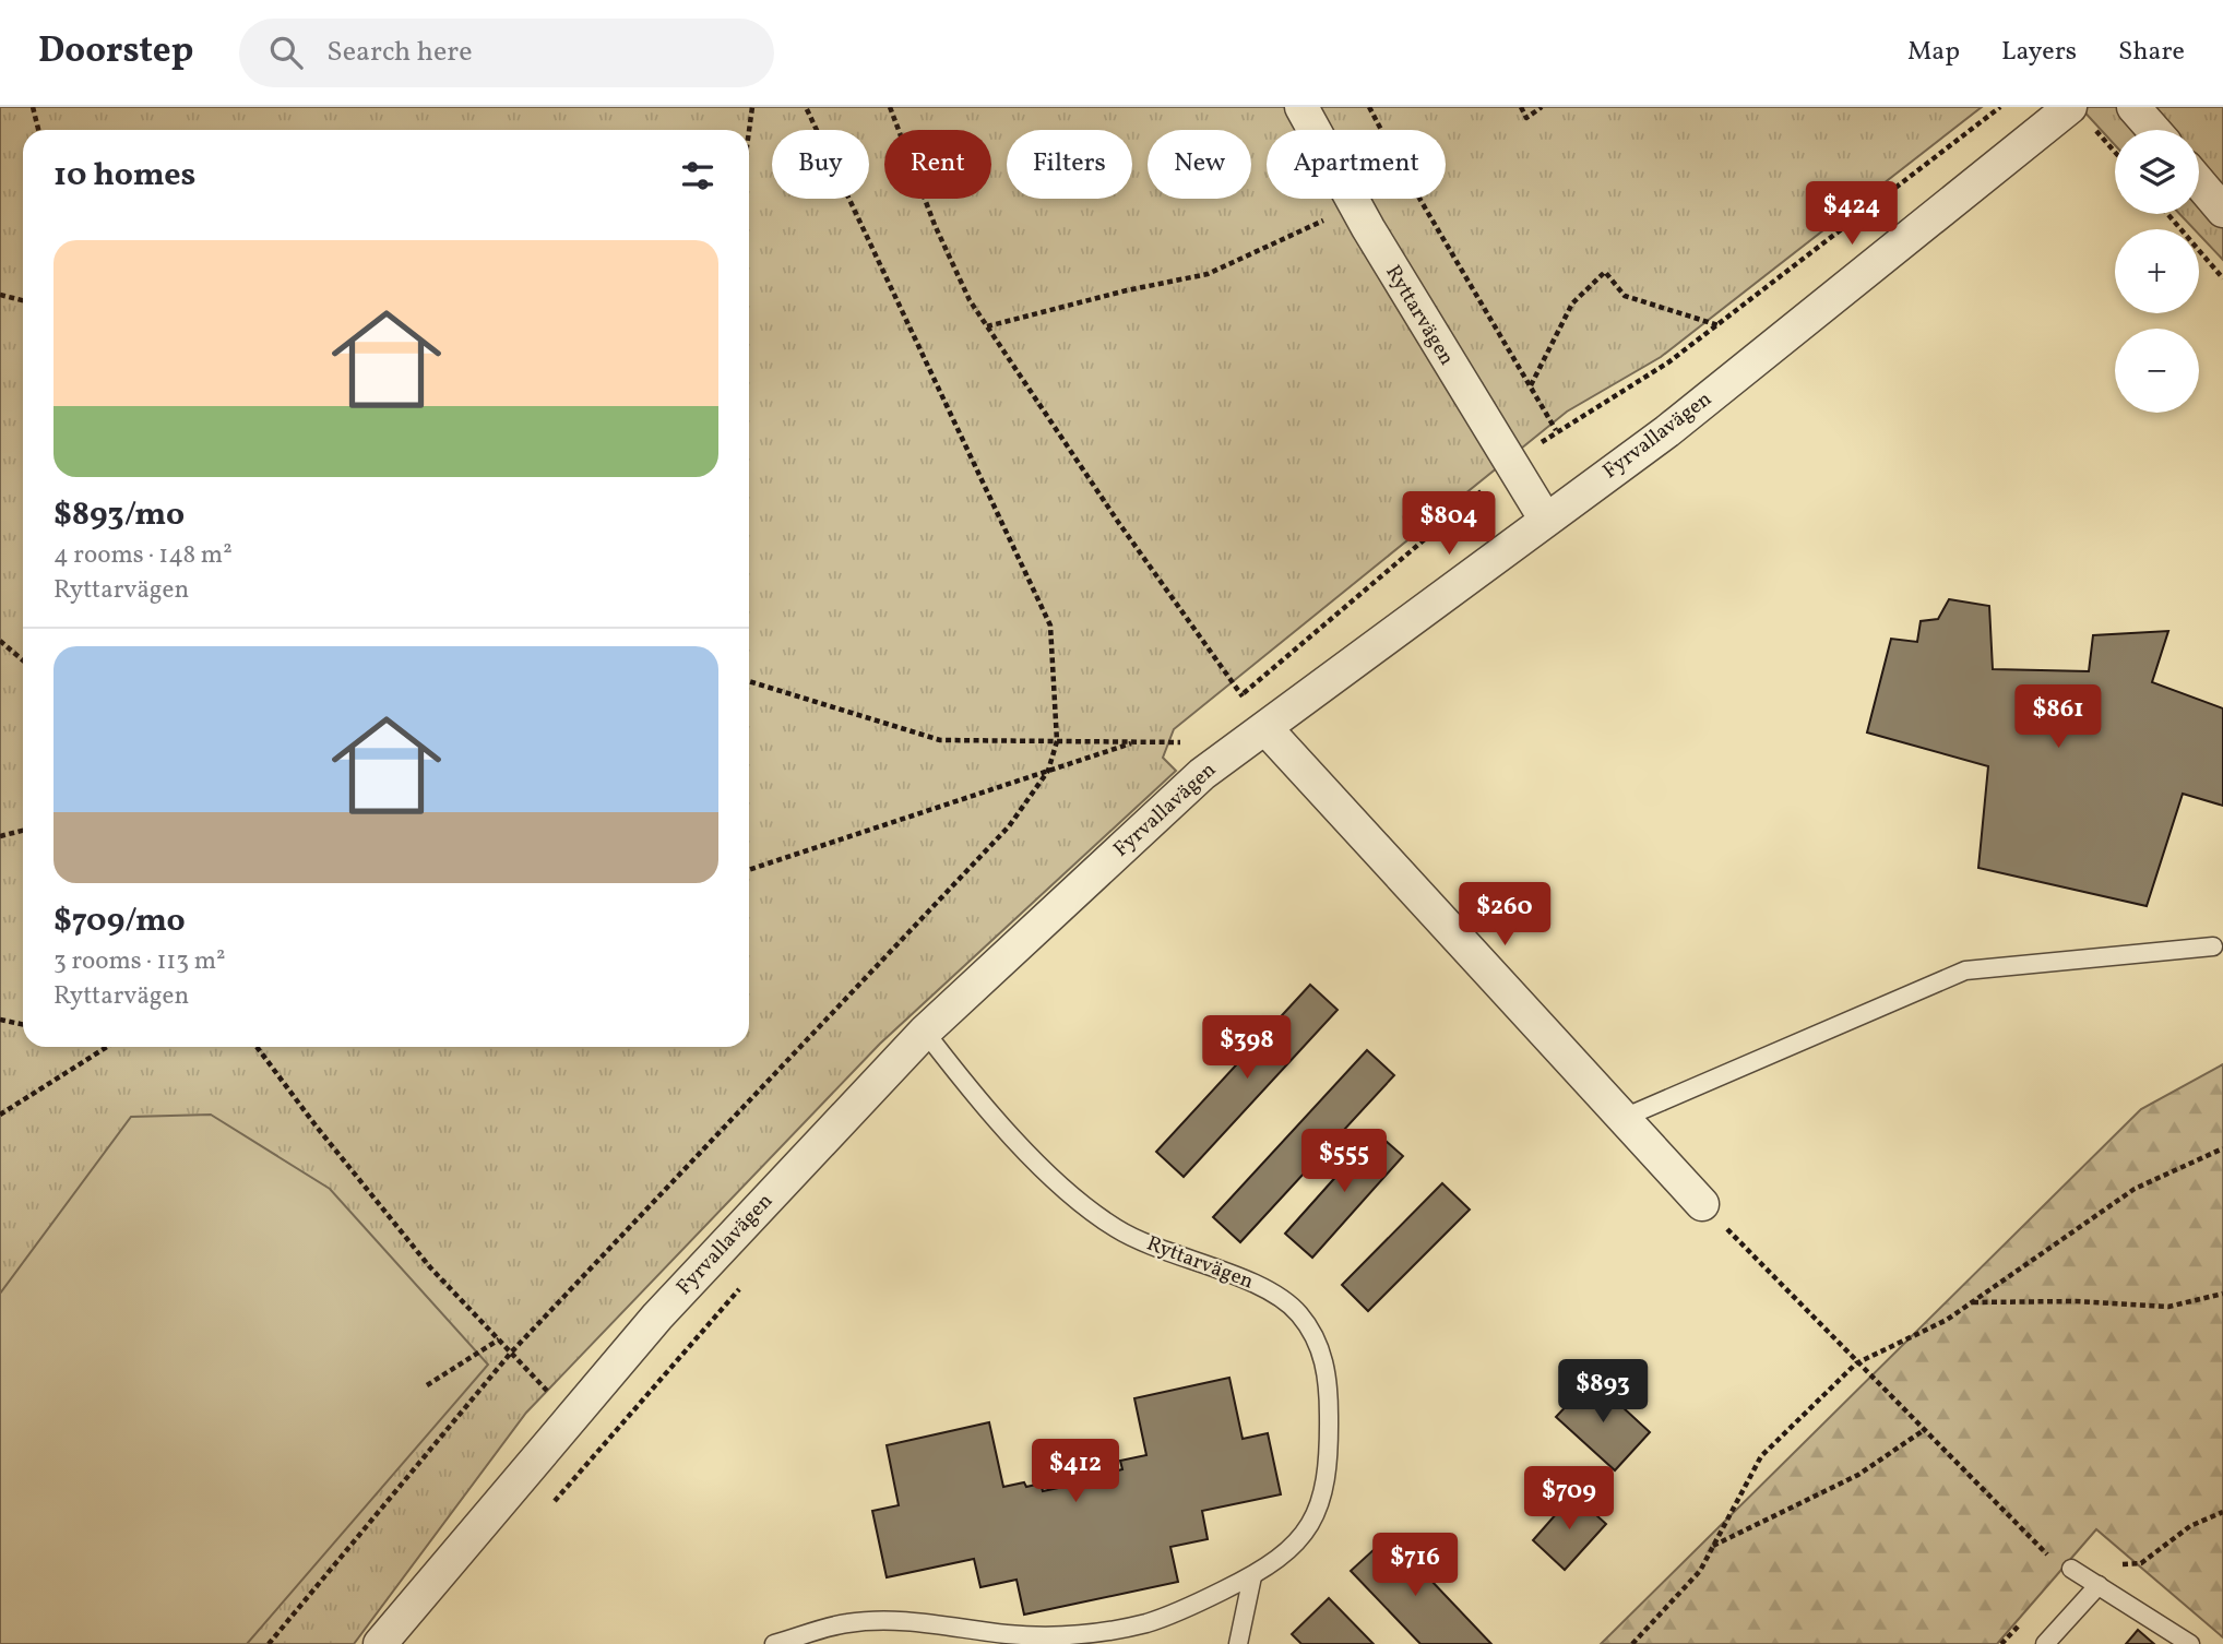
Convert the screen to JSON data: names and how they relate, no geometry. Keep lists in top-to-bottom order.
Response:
{
  "streets": {
    "street": ["Ryttarvägen", "Fyrvallavägen"]
  },
  "crossings": [
    ["Ryttarvägen", "Fyrvallavägen"]
  ],
  "page": {
    "header": "Doorstep",
    "search": "Search here",
    "nav": ["Map", "Layers", "Share"],
    "map_buttons": ["+", "−"],
    "chip": [
      "Buy",
      "Rent",
      "Filters",
      "New",
      "Apartment"
    ],
    "heading": "10 homes",
    "price": [
      "$424",
      "$804",
      "$861",
      "$260",
      "$398",
      "$555",
      "$893",
      "$412",
      "$709",
      "$716"
    ],
    "list": [
      {
        "name": "$893/mo",
        "note": "4 rooms · 148 m² · Ryttarvägen"
      },
      {
        "name": "$709/mo",
        "note": "3 rooms · 113 m² · Ryttarvägen"
      }
    ]
  }
}
